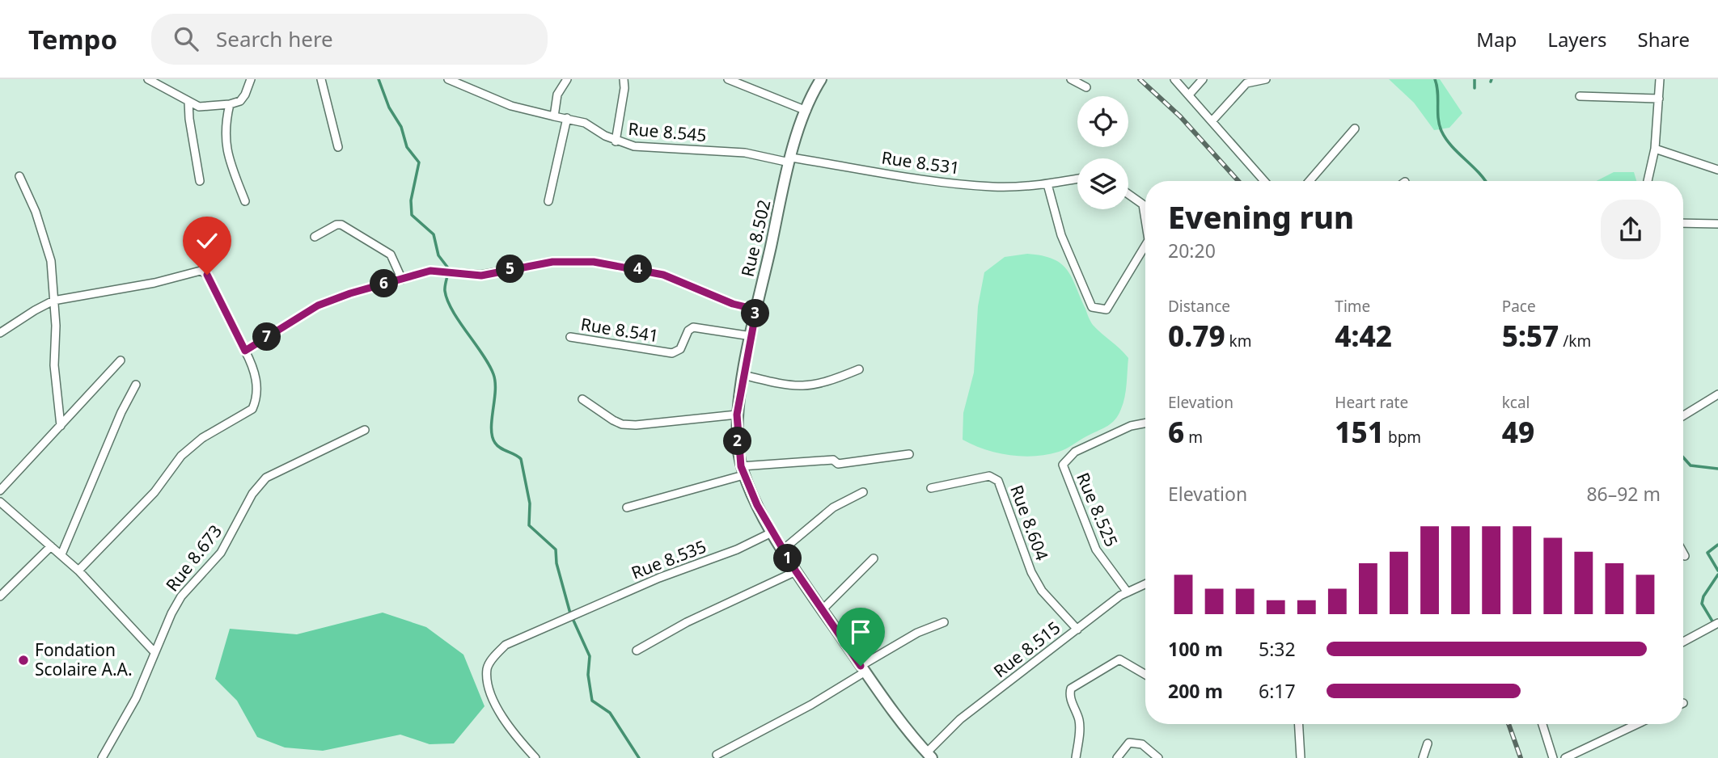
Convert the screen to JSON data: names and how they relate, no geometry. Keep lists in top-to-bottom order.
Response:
{
  "streets": {
    "main road": ["Rue 8.502"],
    "street": [
      "Rue 8.545",
      "Rue 8.531",
      "Rue 8.541",
      "Rue 8.525",
      "Rue 8.604",
      "Rue 8.673",
      "Rue 8.535",
      "Rue 8.515"
    ]
  },
  "crossings": [
    ["Rue 8.545", "Rue 8.531"],
    ["Rue 8.545", "Rue 8.502"],
    ["Rue 8.531", "Rue 8.502"],
    ["Rue 8.502", "Rue 8.541"],
    ["Rue 8.502", "Rue 8.535"],
    ["Rue 8.502", "Rue 8.515"],
    ["Rue 8.525", "Rue 8.515"],
    ["Rue 8.604", "Rue 8.515"]
  ],
  "places": ["Fondation Scolaire A.A."],
  "page": {
    "header": "Tempo",
    "search": "Search here",
    "nav": ["Map", "Layers", "Share"],
    "heading": ["Evening run", "20:20"],
    "pins": [
      "4",
      "5",
      "6",
      "3",
      "7",
      "2",
      "1"
    ],
    "stats": [
      ["Distance", "0.79 km"],
      ["Time", "4:42"],
      ["Pace", "5:57 /km"],
      ["Elevation", "6 m"],
      ["Heart rate", "151 bpm"],
      ["kcal", "49"]
    ],
    "chart": ["Elevation", "86–92 m"],
    "list": [
      {
        "name": "100 m",
        "note": "5:32"
      },
      {
        "name": "200 m",
        "note": "6:17"
      }
    ]
  }
}
